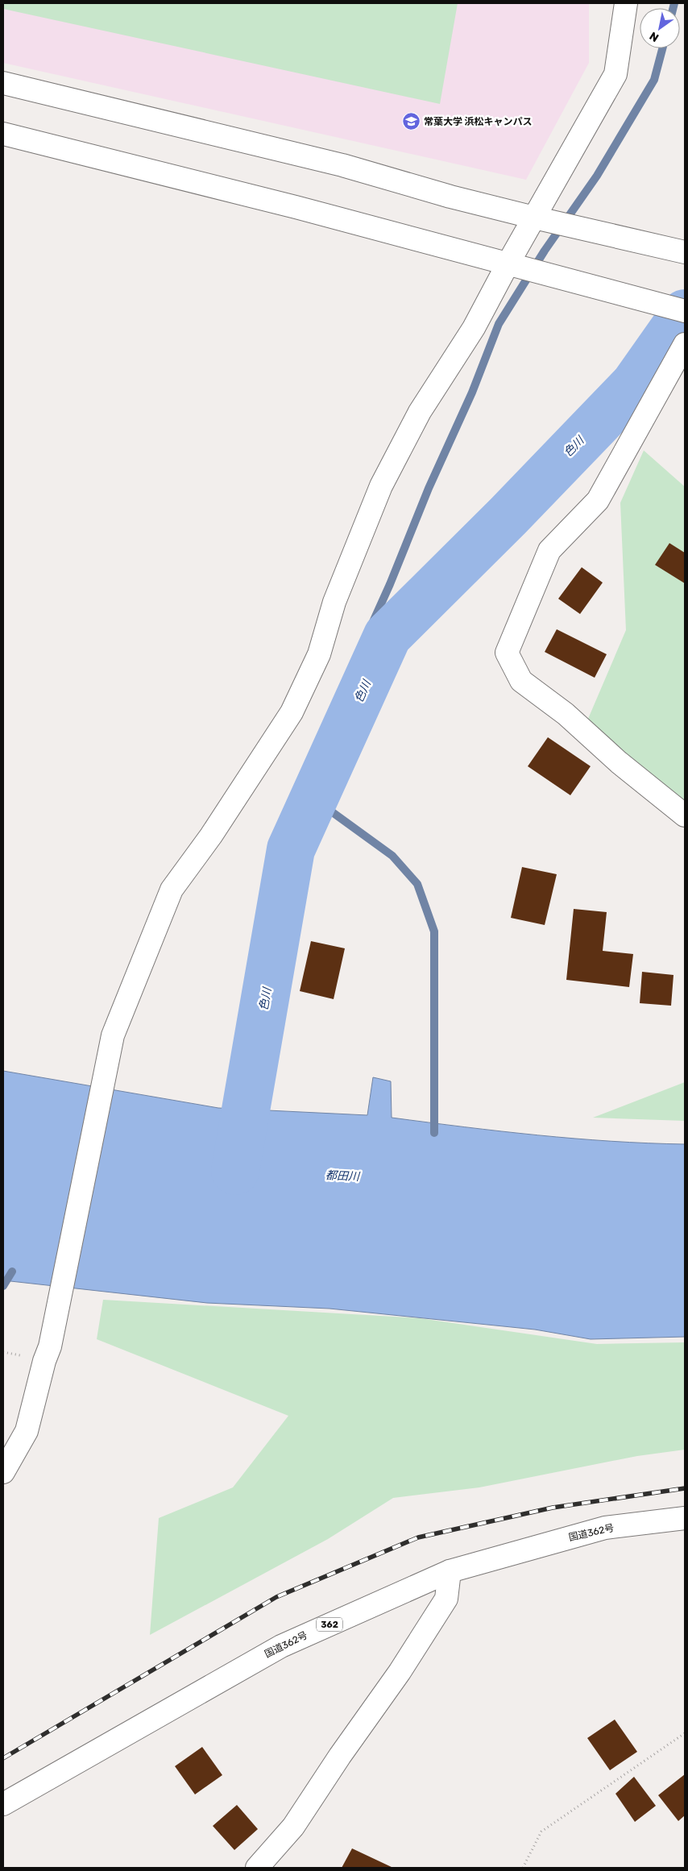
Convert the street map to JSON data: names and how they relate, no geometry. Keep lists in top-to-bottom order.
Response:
{
  "streets": {
    "main road": ["国道362号", "362"]
  },
  "water": ["色川", "都田川"],
  "places": {
    "school or university": ["常葉大学 浜松キャンパス"]
  },
  "north": "bottom left"
}
